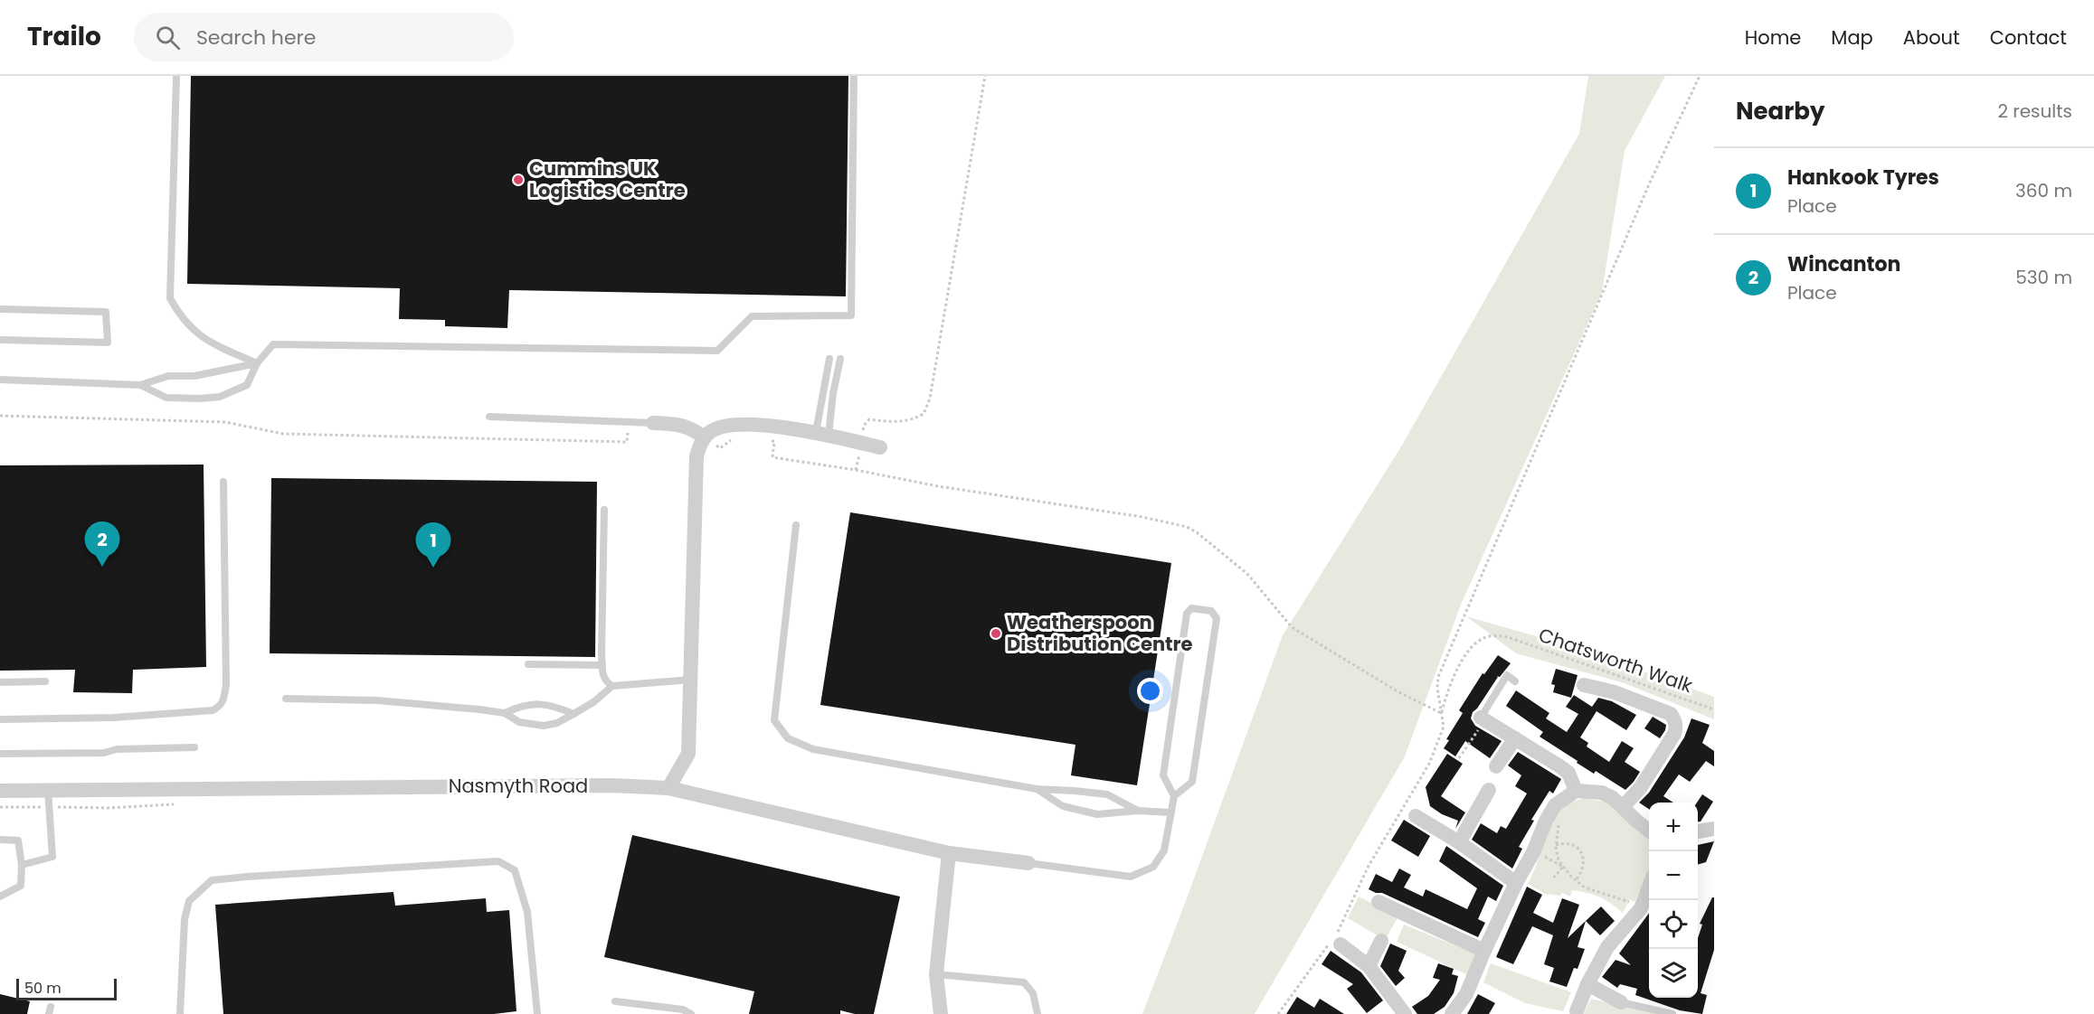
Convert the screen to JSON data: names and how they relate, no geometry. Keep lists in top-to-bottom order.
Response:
{
  "streets": {
    "street": ["Nasmyth Road"],
    "path": ["Chatsworth Walk"]
  },
  "places": ["Cummins UK Logistics Centre", "Weatherspoon Distribution Centre"],
  "scale_bar": "50 m",
  "page": {
    "header": "Trailo",
    "search": "Search here",
    "nav": [
      "Home",
      "Map",
      "About",
      "Contact"
    ],
    "heading": ["Nearby", "2 results"],
    "list": [
      {
        "mark": "1",
        "name": "Hankook Tyres",
        "note": "Place",
        "value": "360 m"
      },
      {
        "mark": "2",
        "name": "Wincanton",
        "note": "Place",
        "value": "530 m"
      }
    ],
    "pins": ["2", "1"],
    "map_buttons": ["+", "−"],
    "scale": "50 m"
  }
}
